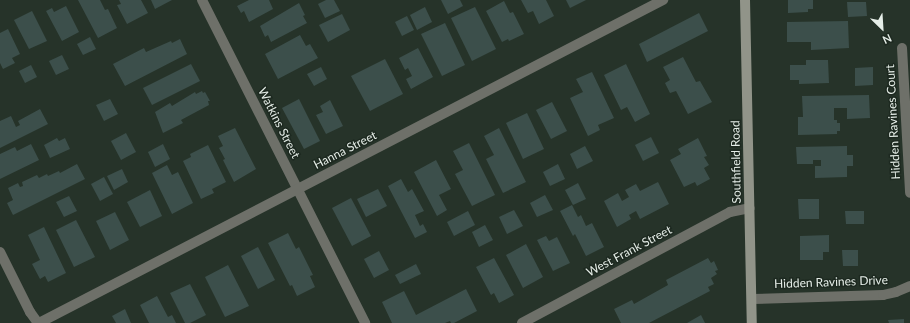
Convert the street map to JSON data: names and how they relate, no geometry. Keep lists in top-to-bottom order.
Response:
{
  "streets": {
    "main road": ["Southfield Road"],
    "street": [
      "Hidden Ravines Court",
      "Watkins Street",
      "Hanna Street",
      "West Frank Street",
      "Hidden Ravines Drive"
    ]
  },
  "crossings": [
    ["Watkins Street", "Hanna Street"],
    ["Southfield Road", "West Frank Street"],
    ["Southfield Road", "Hidden Ravines Drive"]
  ],
  "north": "bottom right"
}
